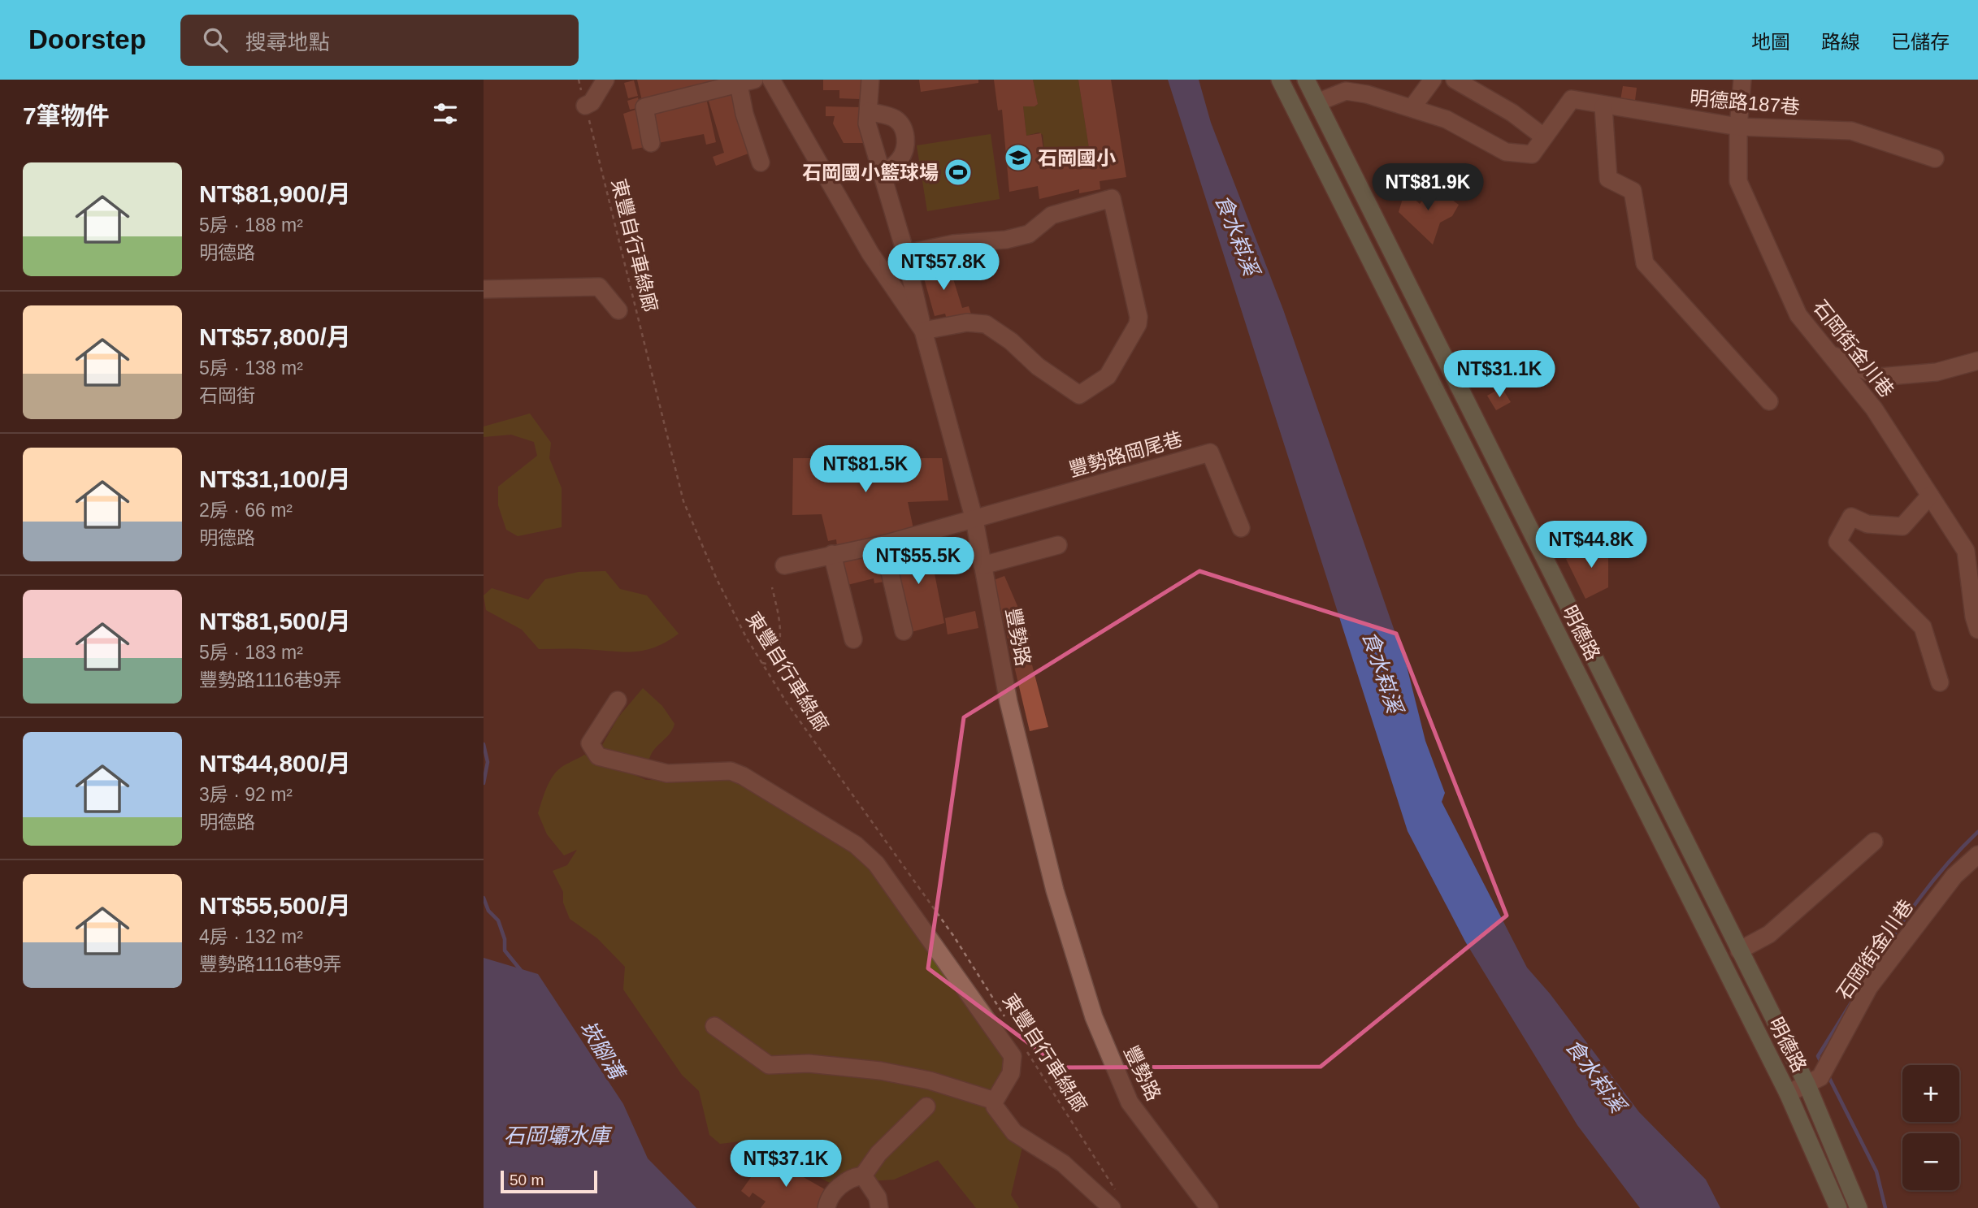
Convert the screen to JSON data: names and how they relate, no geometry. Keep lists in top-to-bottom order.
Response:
{
  "streets": {
    "main road": ["明德路"],
    "street": [
      "明德路187巷",
      "石岡街金川巷",
      "豐勢路岡尾巷",
      "豐勢路"
    ],
    "path": ["東豐自行車綠廊"]
  },
  "crossings": [
    ["明德路187巷", "石岡街金川巷"],
    ["明德路187巷", "明德路"],
    ["石岡街金川巷", "明德路"],
    ["豐勢路岡尾巷", "豐勢路"]
  ],
  "water": ["食水嵙溪", "崁腳溝", "石岡壩水庫"],
  "places": {
    "school or university": ["石岡國小"],
    "sports": ["石岡國小籃球場"]
  },
  "scale_bar": "50 m",
  "page": {
    "header": "Doorstep",
    "search": "搜尋地點",
    "nav": ["地圖", "路線", "已儲存"],
    "heading": "7筆物件",
    "list": [
      {
        "name": "NT$81,900/月",
        "note": "5房 · 188 m² · 明德路"
      },
      {
        "name": "NT$57,800/月",
        "note": "5房 · 138 m² · 石岡街"
      },
      {
        "name": "NT$31,100/月",
        "note": "2房 · 66 m² · 明德路"
      },
      {
        "name": "NT$81,500/月",
        "note": "5房 · 183 m² · 豐勢路1116巷9弄"
      },
      {
        "name": "NT$44,800/月",
        "note": "3房 · 92 m² · 明德路"
      },
      {
        "name": "NT$55,500/月",
        "note": "4房 · 132 m² · 豐勢路1116巷9弄"
      }
    ],
    "price": [
      "NT$81.9K",
      "NT$57.8K",
      "NT$31.1K",
      "NT$81.5K",
      "NT$44.8K",
      "NT$55.5K",
      "NT$37.1K"
    ],
    "map_buttons": ["+", "−"],
    "scale": "50 m"
  }
}
